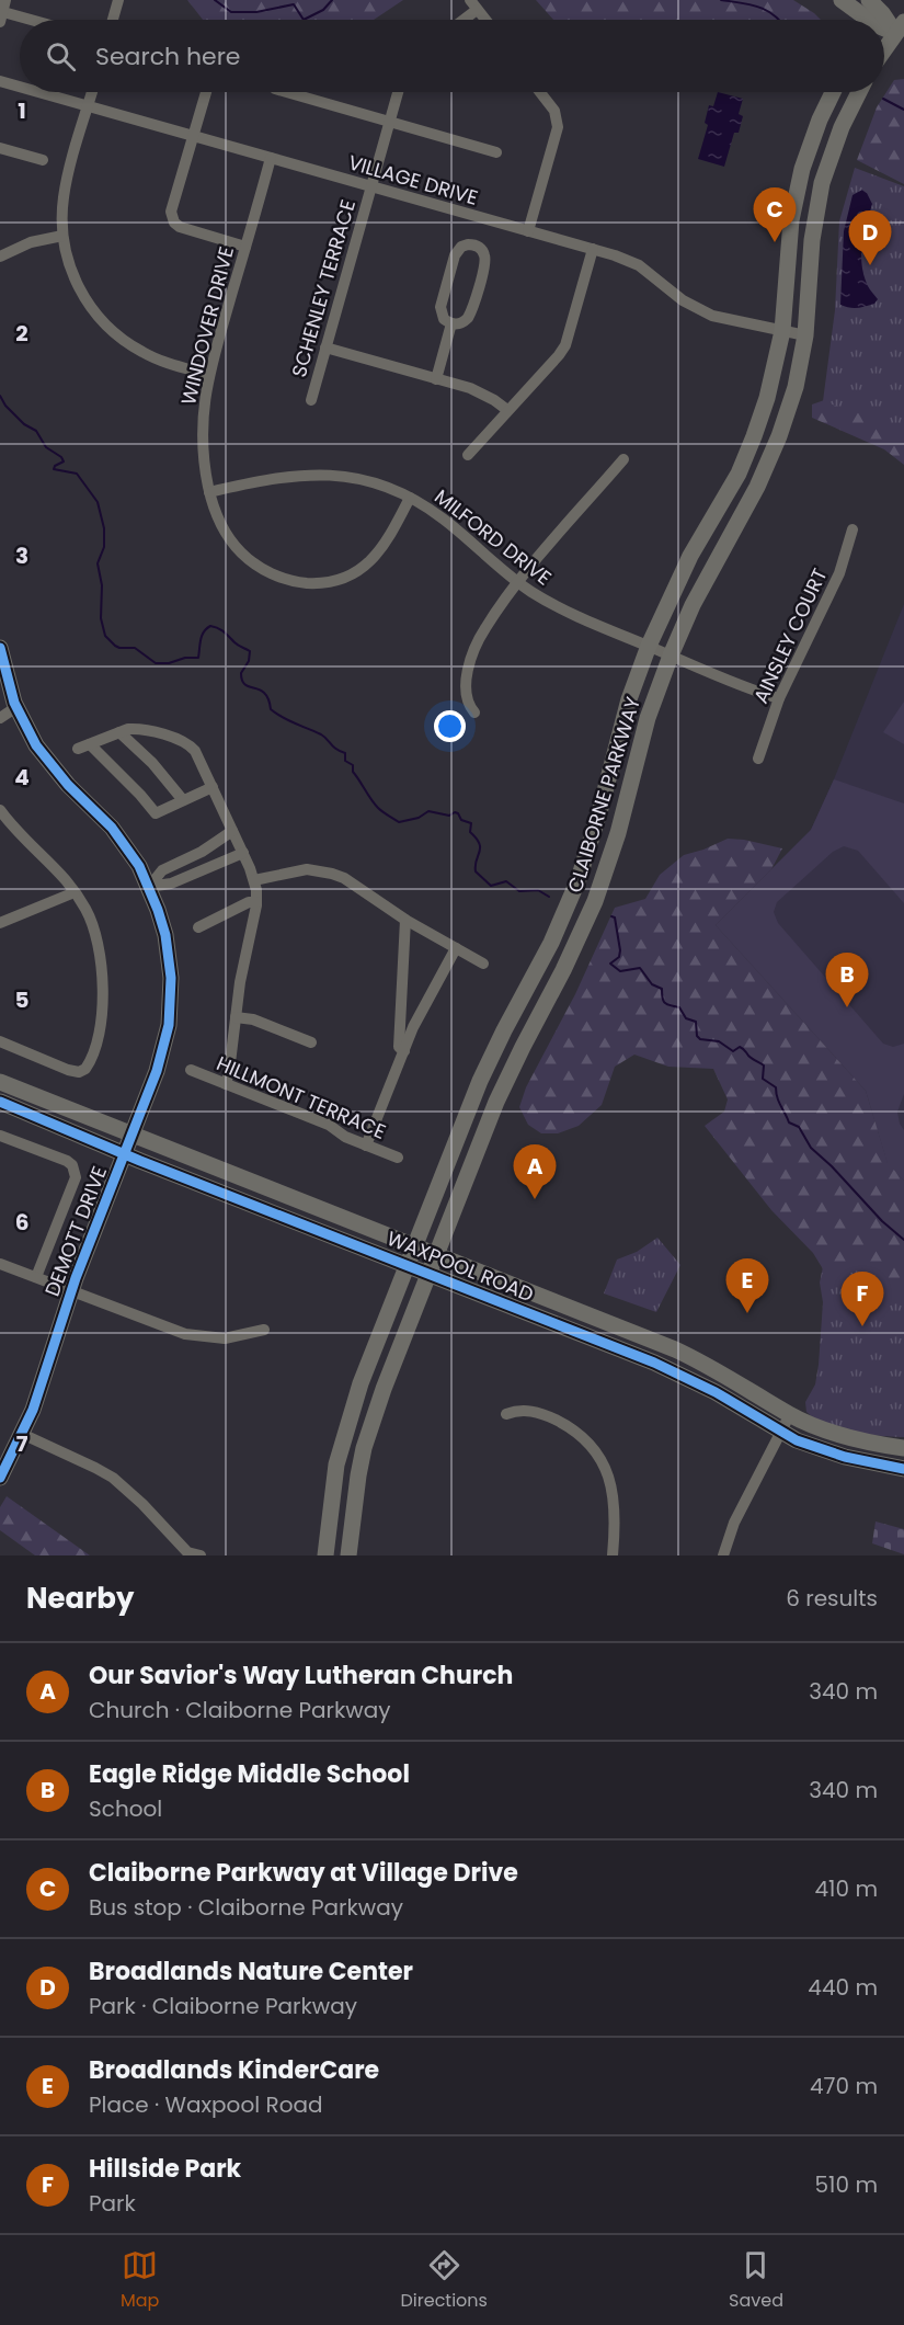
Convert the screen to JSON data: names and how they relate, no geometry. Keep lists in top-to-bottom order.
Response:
{
  "streets": {
    "main road": ["CLAIBORNE PARKWAY", "DEMOTT DRIVE", "WAXPOOL ROAD"],
    "street": [
      "VILLAGE DRIVE",
      "SCHENLEY TERRACE",
      "WINDOVER DRIVE",
      "MILFORD DRIVE",
      "AINSLEY COURT",
      "HILLMONT TERRACE"
    ]
  },
  "crossings": [
    ["VILLAGE DRIVE", "SCHENLEY TERRACE"],
    ["VILLAGE DRIVE", "WINDOVER DRIVE"],
    ["VILLAGE DRIVE", "CLAIBORNE PARKWAY"],
    ["WINDOVER DRIVE", "MILFORD DRIVE"],
    ["MILFORD DRIVE", "AINSLEY COURT"],
    ["MILFORD DRIVE", "CLAIBORNE PARKWAY"],
    ["CLAIBORNE PARKWAY", "WAXPOOL ROAD"],
    ["DEMOTT DRIVE", "WAXPOOL ROAD"]
  ],
  "page": {
    "search": "Search here",
    "pins": [
      "C",
      "D",
      "B",
      "A",
      "E",
      "F"
    ],
    "heading": ["Nearby", "6 results"],
    "list": [
      {
        "mark": "A",
        "name": "Our Savior's Way Lutheran Church",
        "note": "Church · Claiborne Parkway",
        "value": "340 m"
      },
      {
        "mark": "B",
        "name": "Eagle Ridge Middle School",
        "note": "School",
        "value": "340 m"
      },
      {
        "mark": "C",
        "name": "Claiborne Parkway at Village Drive",
        "note": "Bus stop · Claiborne Parkway",
        "value": "410 m"
      },
      {
        "mark": "D",
        "name": "Broadlands Nature Center",
        "note": "Park · Claiborne Parkway",
        "value": "440 m"
      },
      {
        "mark": "E",
        "name": "Broadlands KinderCare",
        "note": "Place · Waxpool Road",
        "value": "470 m"
      },
      {
        "mark": "F",
        "name": "Hillside Park",
        "note": "Park",
        "value": "510 m"
      }
    ],
    "nav": ["Map", "Directions", "Saved"]
  },
  "grid": {
    "rows": [
      "1",
      "2",
      "3",
      "4",
      "5",
      "6",
      "7"
    ]
  }
}
